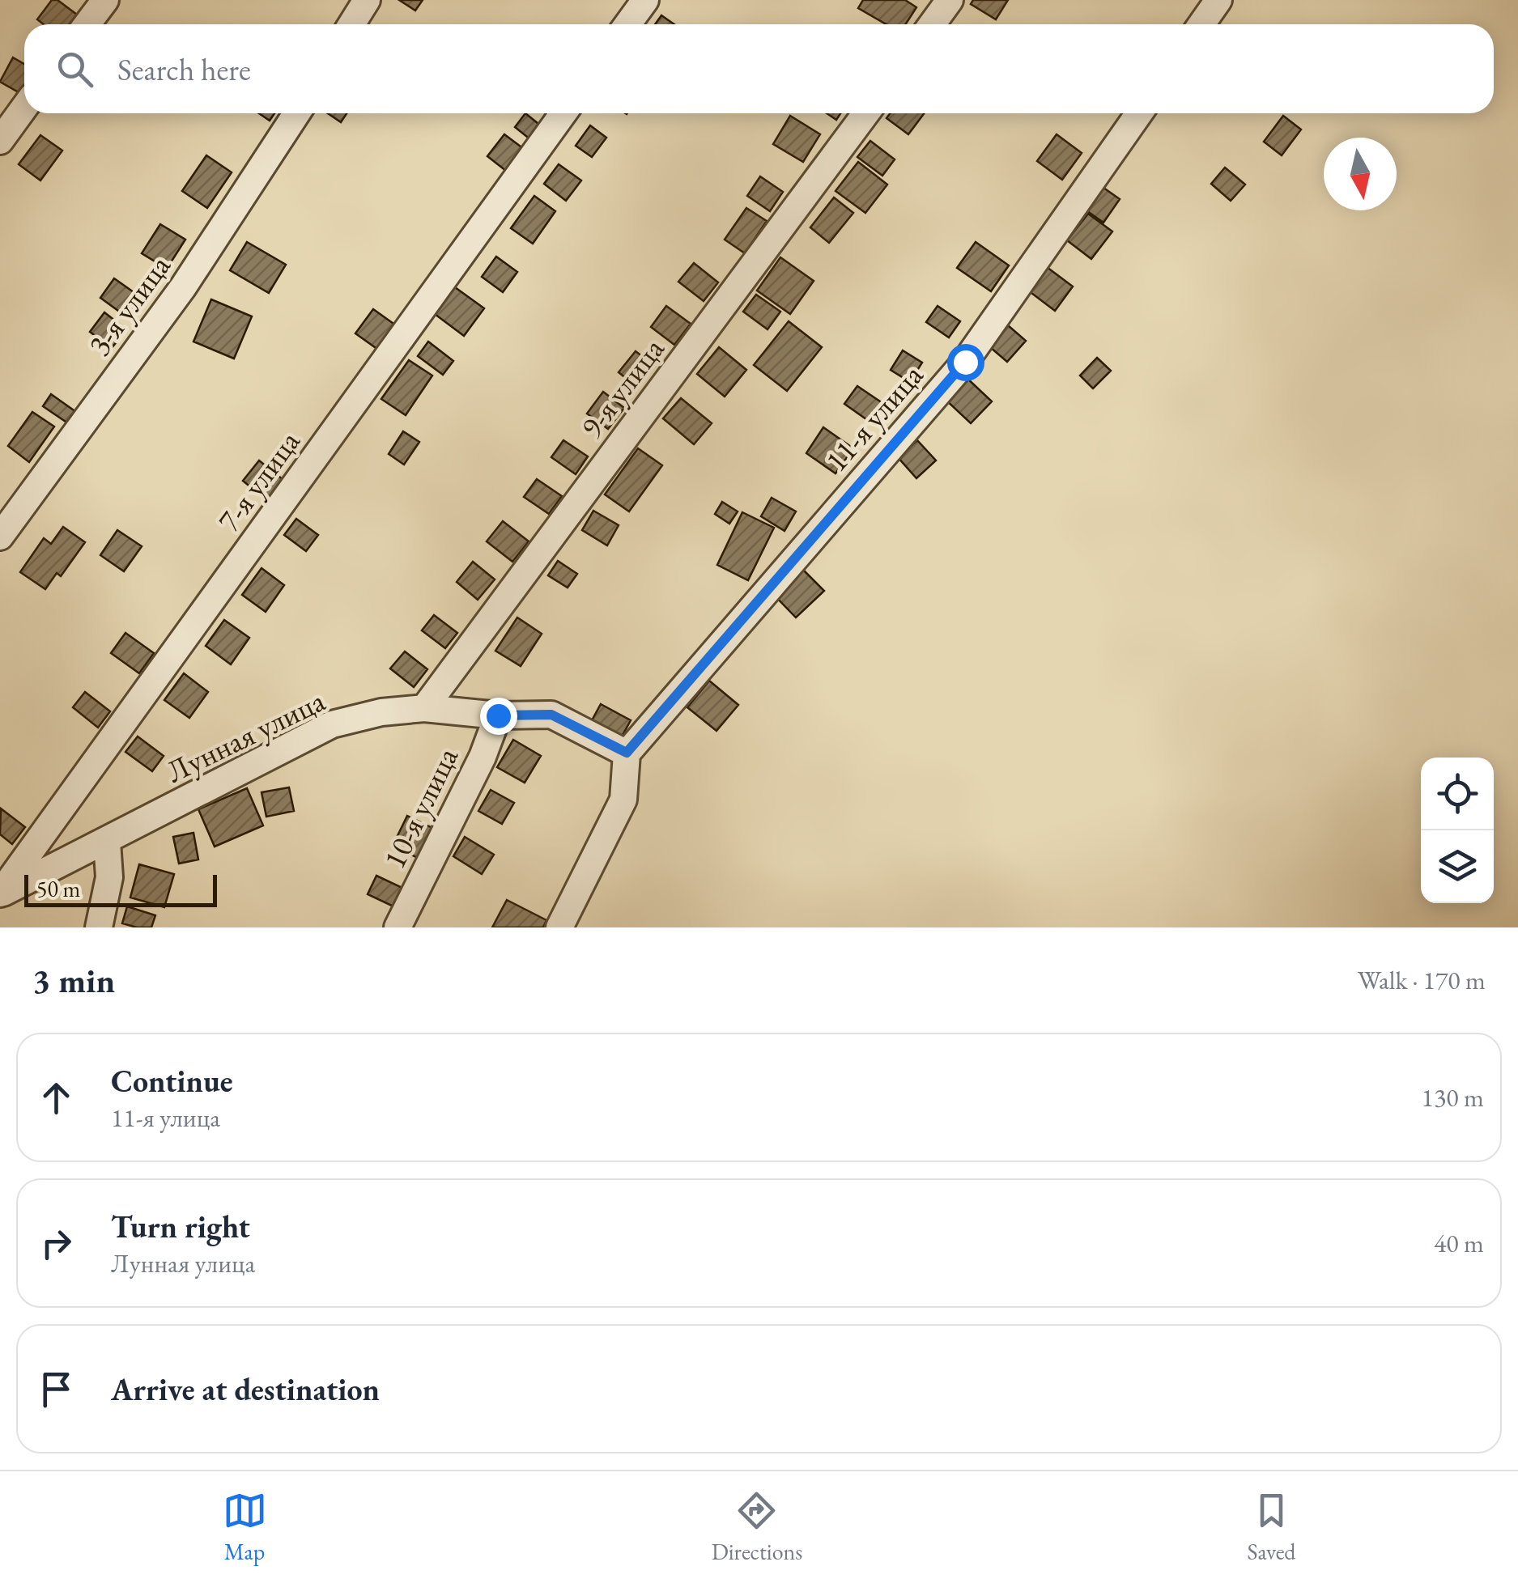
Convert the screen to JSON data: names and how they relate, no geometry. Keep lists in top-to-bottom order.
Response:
{
  "streets": {
    "street": [
      "3-я улица",
      "9-я улица",
      "11-я улица",
      "7-я улица",
      "Лунная улица",
      "10-я улица"
    ]
  },
  "crossings": [
    ["9-я улица", "Лунная улица"],
    ["11-я улица", "Лунная улица"],
    ["7-я улица", "Лунная улица"],
    ["Лунная улица", "10-я улица"]
  ],
  "scale_bar": "50 m",
  "north": "bottom",
  "page": {
    "search": "Search here",
    "scale": "50 m",
    "heading": ["3 min", "Walk · 170 m"],
    "list": [
      ["Continue", "11-я улица", "130 m"],
      ["Turn right", "Лунная улица", "40 m"],
      "Arrive at destination"
    ],
    "nav": ["Map", "Directions", "Saved"]
  }
}
